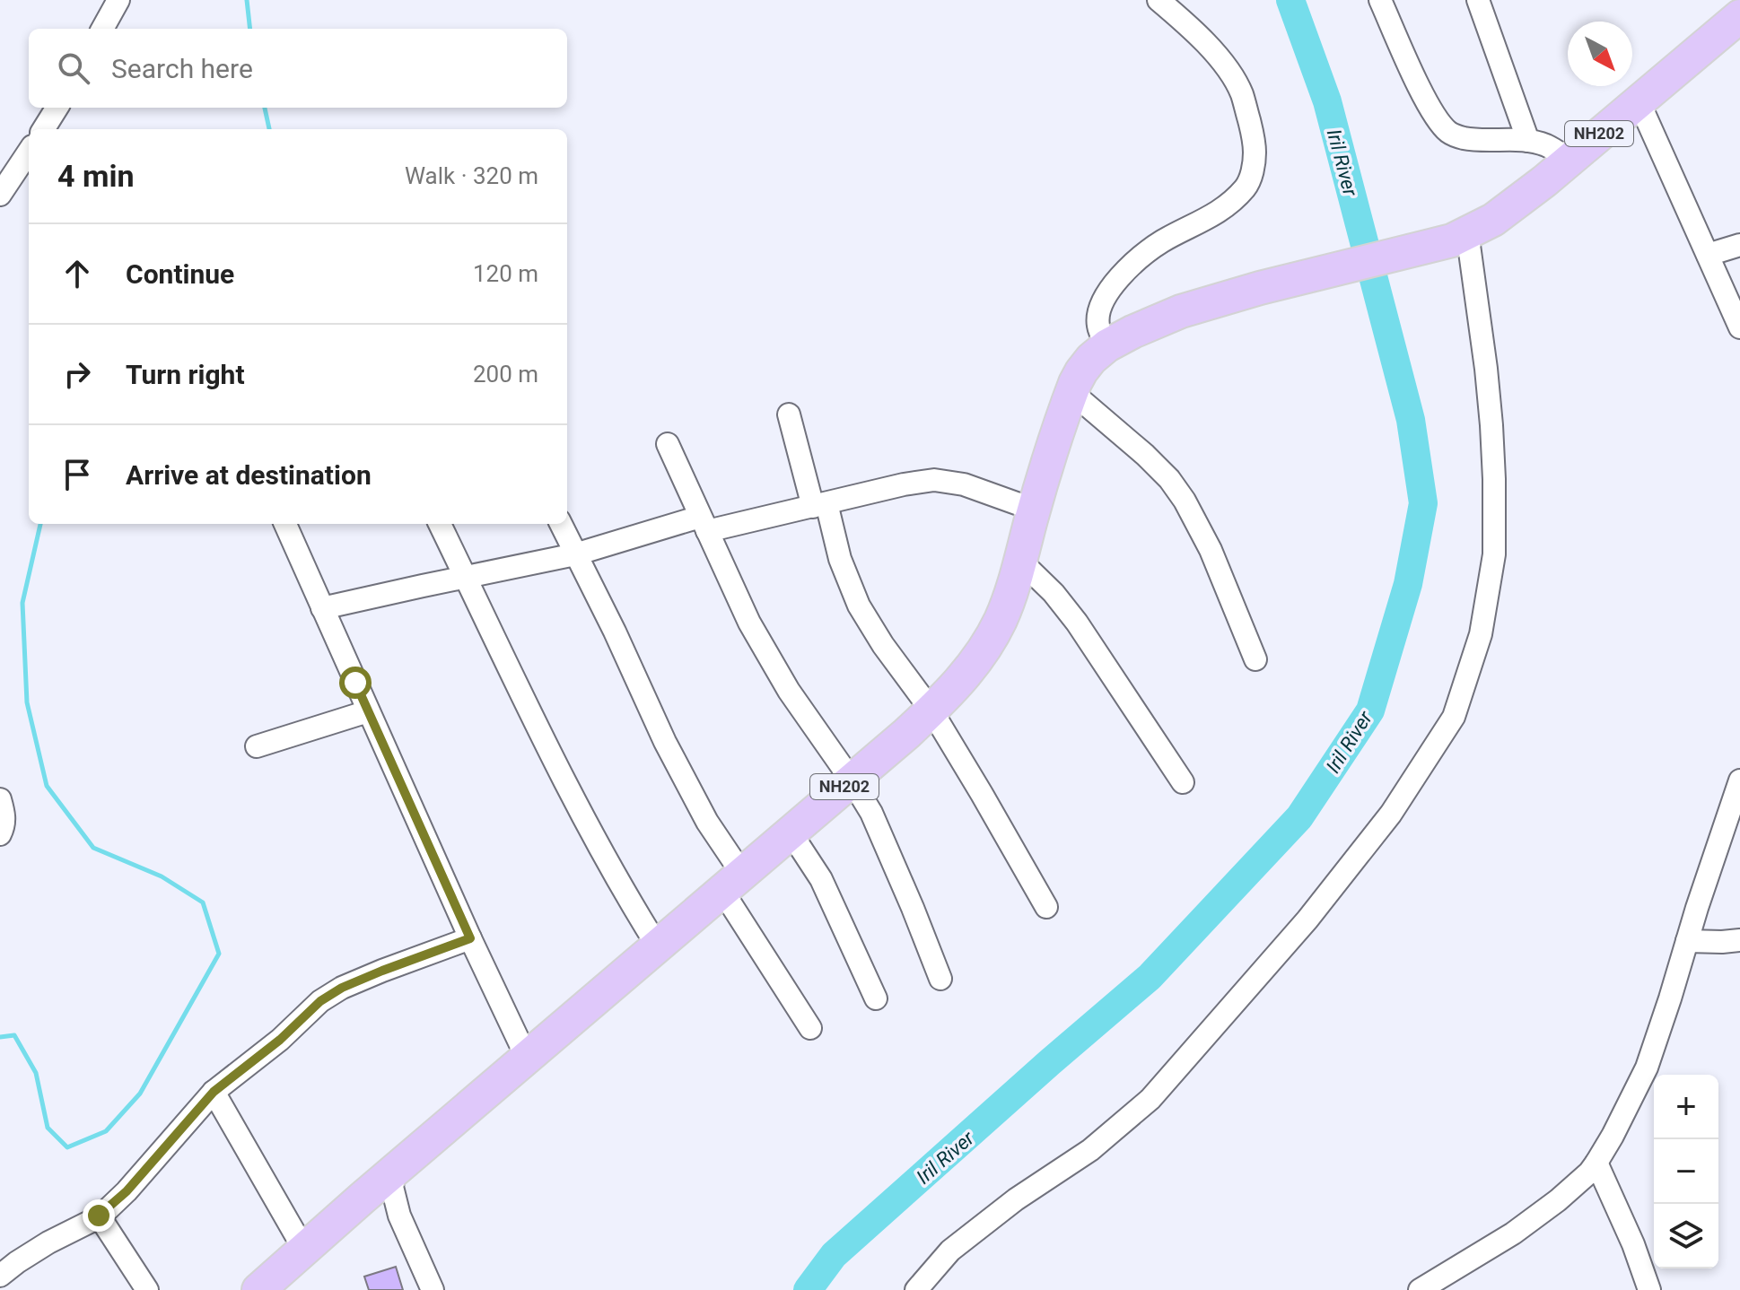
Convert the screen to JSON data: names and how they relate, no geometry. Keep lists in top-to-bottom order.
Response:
{
  "streets": {
    "highway": ["NH202"]
  },
  "water": ["Iril River"],
  "north": "bottom right",
  "page": {
    "search": "Search here",
    "heading": ["4 min", "Walk · 320 m"],
    "list": [
      ["Continue", "120 m"],
      ["Turn right", "200 m"],
      "Arrive at destination"
    ],
    "map_buttons": ["+", "−"]
  }
}
